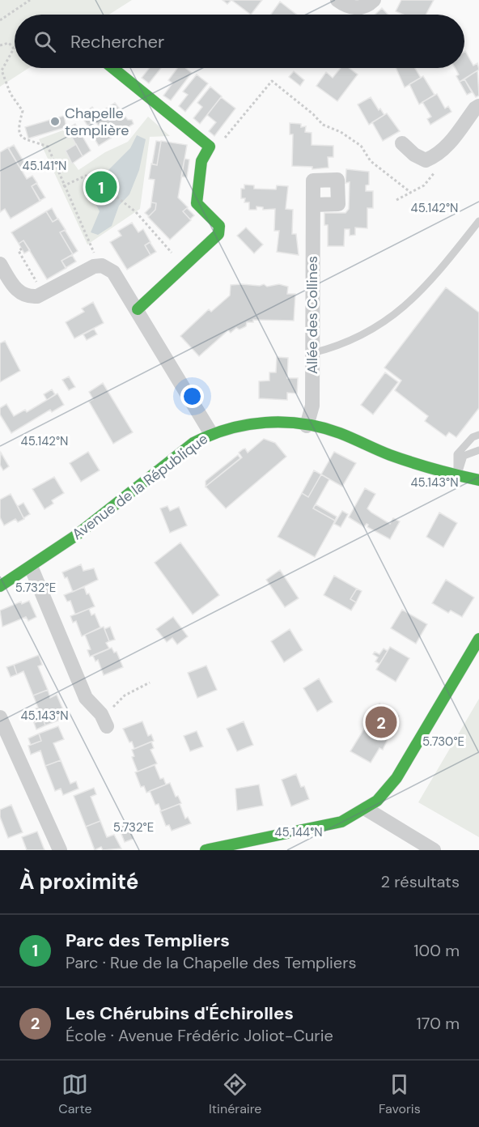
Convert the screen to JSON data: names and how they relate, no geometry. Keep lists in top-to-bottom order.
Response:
{
  "streets": {
    "street": ["Allée des Collines", "Avenue de la République"]
  },
  "crossings": [
    ["Allée des Collines", "Avenue de la République"]
  ],
  "places": ["Chapelle templière"],
  "page": {
    "search": "Rechercher",
    "pins": ["1", "2"],
    "heading": ["À proximité", "2 résultats"],
    "list": [
      {
        "mark": "1",
        "name": "Parc des Templiers",
        "note": "Parc · Rue de la Chapelle des Templiers",
        "value": "100 m"
      },
      {
        "mark": "2",
        "name": "Les Chérubins d'Échirolles",
        "note": "École · Avenue Frédéric Joliot-Curie",
        "value": "170 m"
      }
    ],
    "nav": ["Carte", "Itinéraire", "Favoris"]
  },
  "coordinates": [
    "45.141°N",
    "45.142°N",
    "45.143°N",
    "5.732°E",
    "5.730°E",
    "45.144°N"
  ]
}
